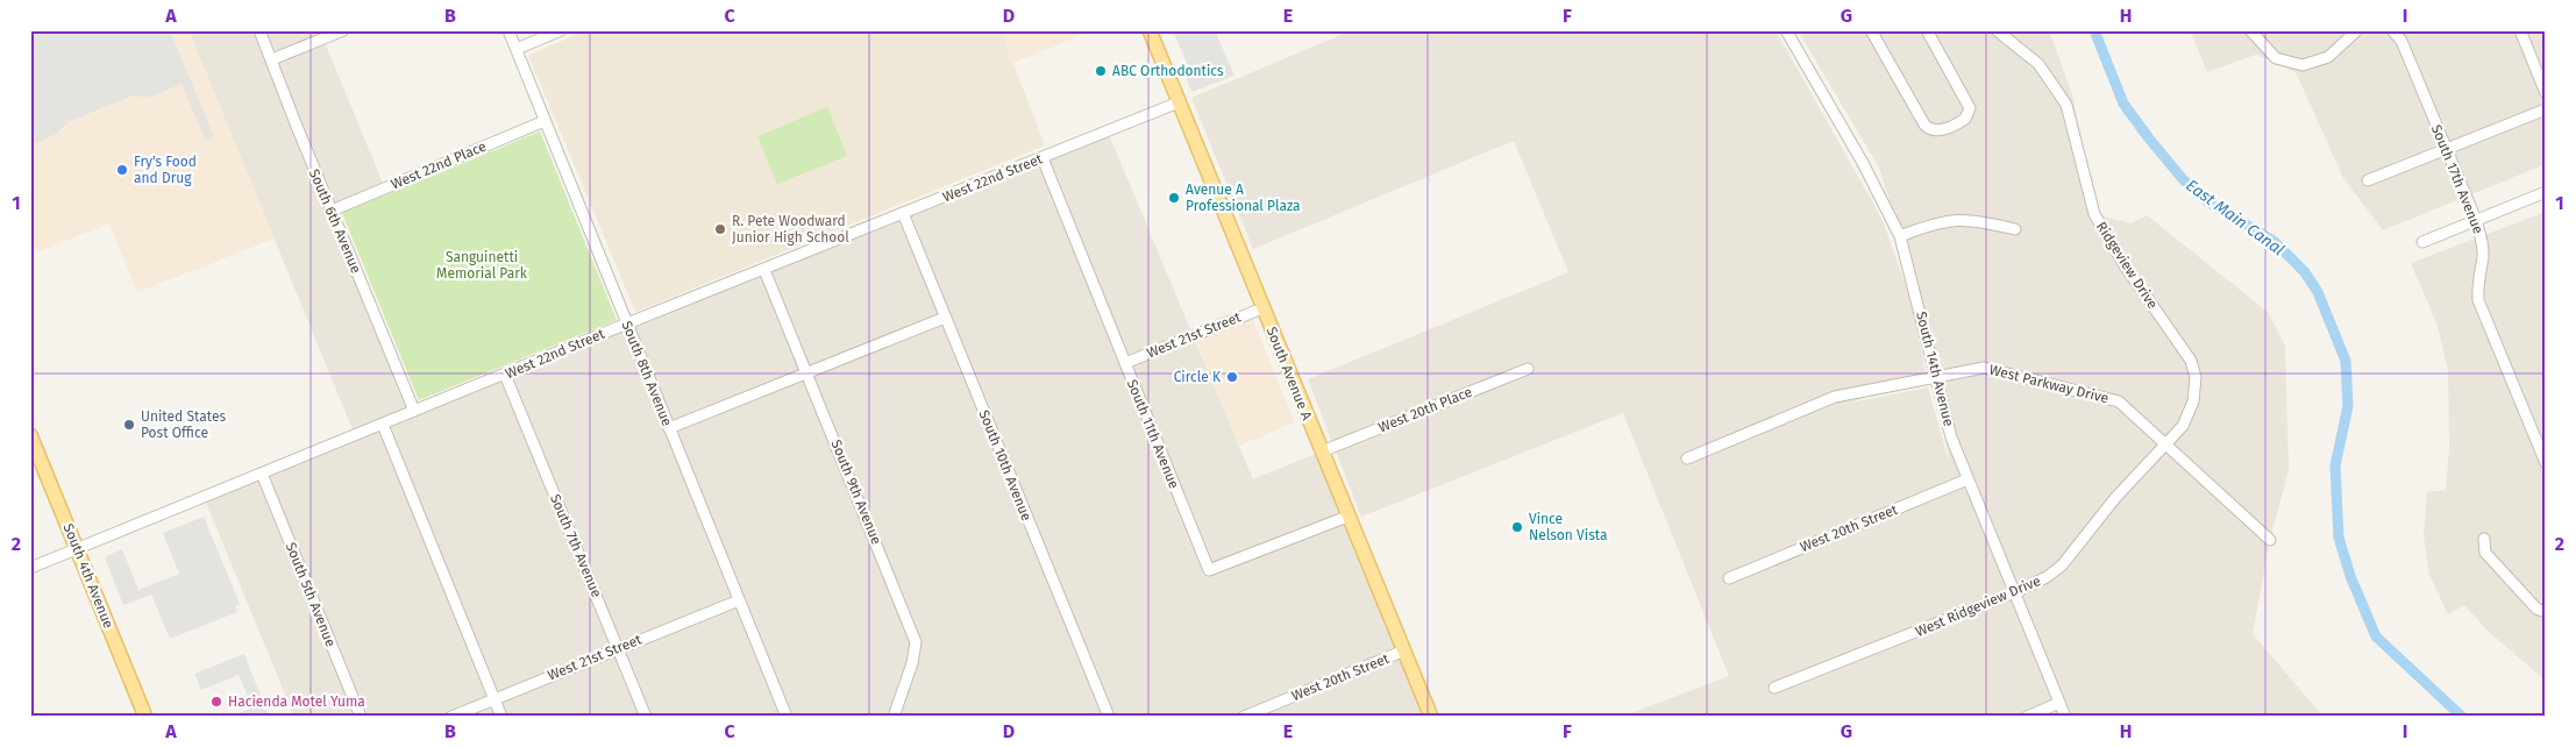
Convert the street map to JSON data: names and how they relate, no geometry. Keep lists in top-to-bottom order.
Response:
{
  "streets": {
    "main road": ["South Avenue A", "South 4th Avenue"],
    "street": [
      "West 22nd Place",
      "West 22nd Street",
      "South 17th Avenue",
      "South 6th Avenue",
      "Ridgeview Drive",
      "West 21st Street",
      "South 14th Avenue",
      "South 8th Avenue",
      "West Parkway Drive",
      "West 20th Place",
      "South 11th Avenue",
      "South 10th Avenue",
      "South 9th Avenue",
      "West 20th Street",
      "South 7th Avenue",
      "South 5th Avenue",
      "West Ridgeview Drive"
    ]
  },
  "crossings": [
    ["West 22nd Place", "South 6th Avenue"],
    ["West 22nd Place", "South 8th Avenue"],
    ["West 22nd Street", "South 6th Avenue"],
    ["West 22nd Street", "South 8th Avenue"],
    ["West 22nd Street", "South Avenue A"],
    ["West 22nd Street", "South 11th Avenue"],
    ["West 22nd Street", "South 10th Avenue"],
    ["West 22nd Street", "South 9th Avenue"],
    ["West 22nd Street", "South 7th Avenue"],
    ["West 22nd Street", "South 4th Avenue"],
    ["West 22nd Street", "South 5th Avenue"],
    ["Ridgeview Drive", "West Parkway Drive"],
    ["Ridgeview Drive", "West Ridgeview Drive"],
    ["West 21st Street", "South 8th Avenue"],
    ["West 21st Street", "South Avenue A"],
    ["West 21st Street", "South 11th Avenue"],
    ["West 21st Street", "South 7th Avenue"],
    ["South 14th Avenue", "West Parkway Drive"],
    ["South 14th Avenue", "West 20th Street"],
    ["South 14th Avenue", "West Ridgeview Drive"],
    ["South Avenue A", "West 20th Place"],
    ["South Avenue A", "South 11th Avenue"],
    ["South Avenue A", "West 20th Street"],
    ["West Parkway Drive", "West Ridgeview Drive"]
  ],
  "water": ["East Main Canal"],
  "parks": ["Sanguinetti Memorial Park"],
  "places": [
    "ABC Orthodontics",
    "Fry's Food and Drug",
    "Avenue A Professional Plaza",
    "R. Pete Woodward Junior High School",
    "Circle K",
    "United States Post Office",
    "Vince Nelson Vista",
    "Hacienda Motel Yuma"
  ],
  "grid": {
    "columns": [
      "A",
      "B",
      "C",
      "D",
      "E",
      "F",
      "G",
      "H",
      "I"
    ],
    "rows": ["1", "2"]
  }
}
